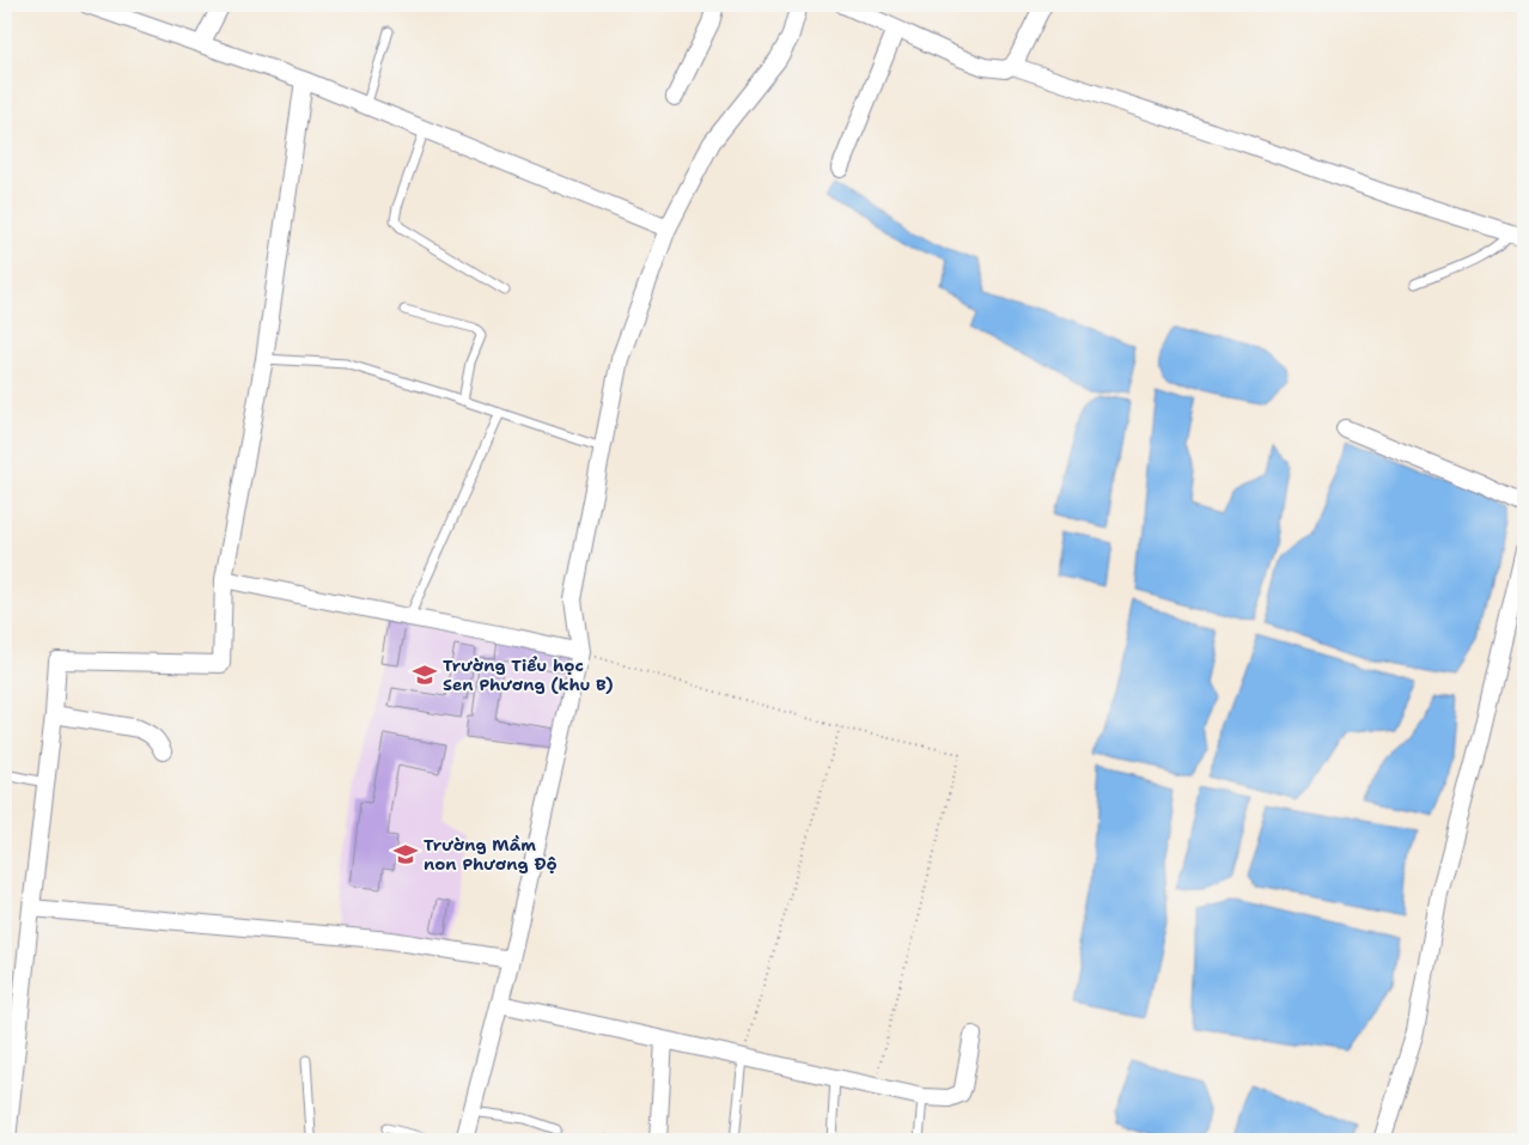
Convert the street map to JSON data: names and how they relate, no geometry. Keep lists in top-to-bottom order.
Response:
{
  "places": {
    "school or university": ["Trường Tiểu học Sen Phương (khu B)", "Trường Mầm non Phương Độ"]
  }
}
